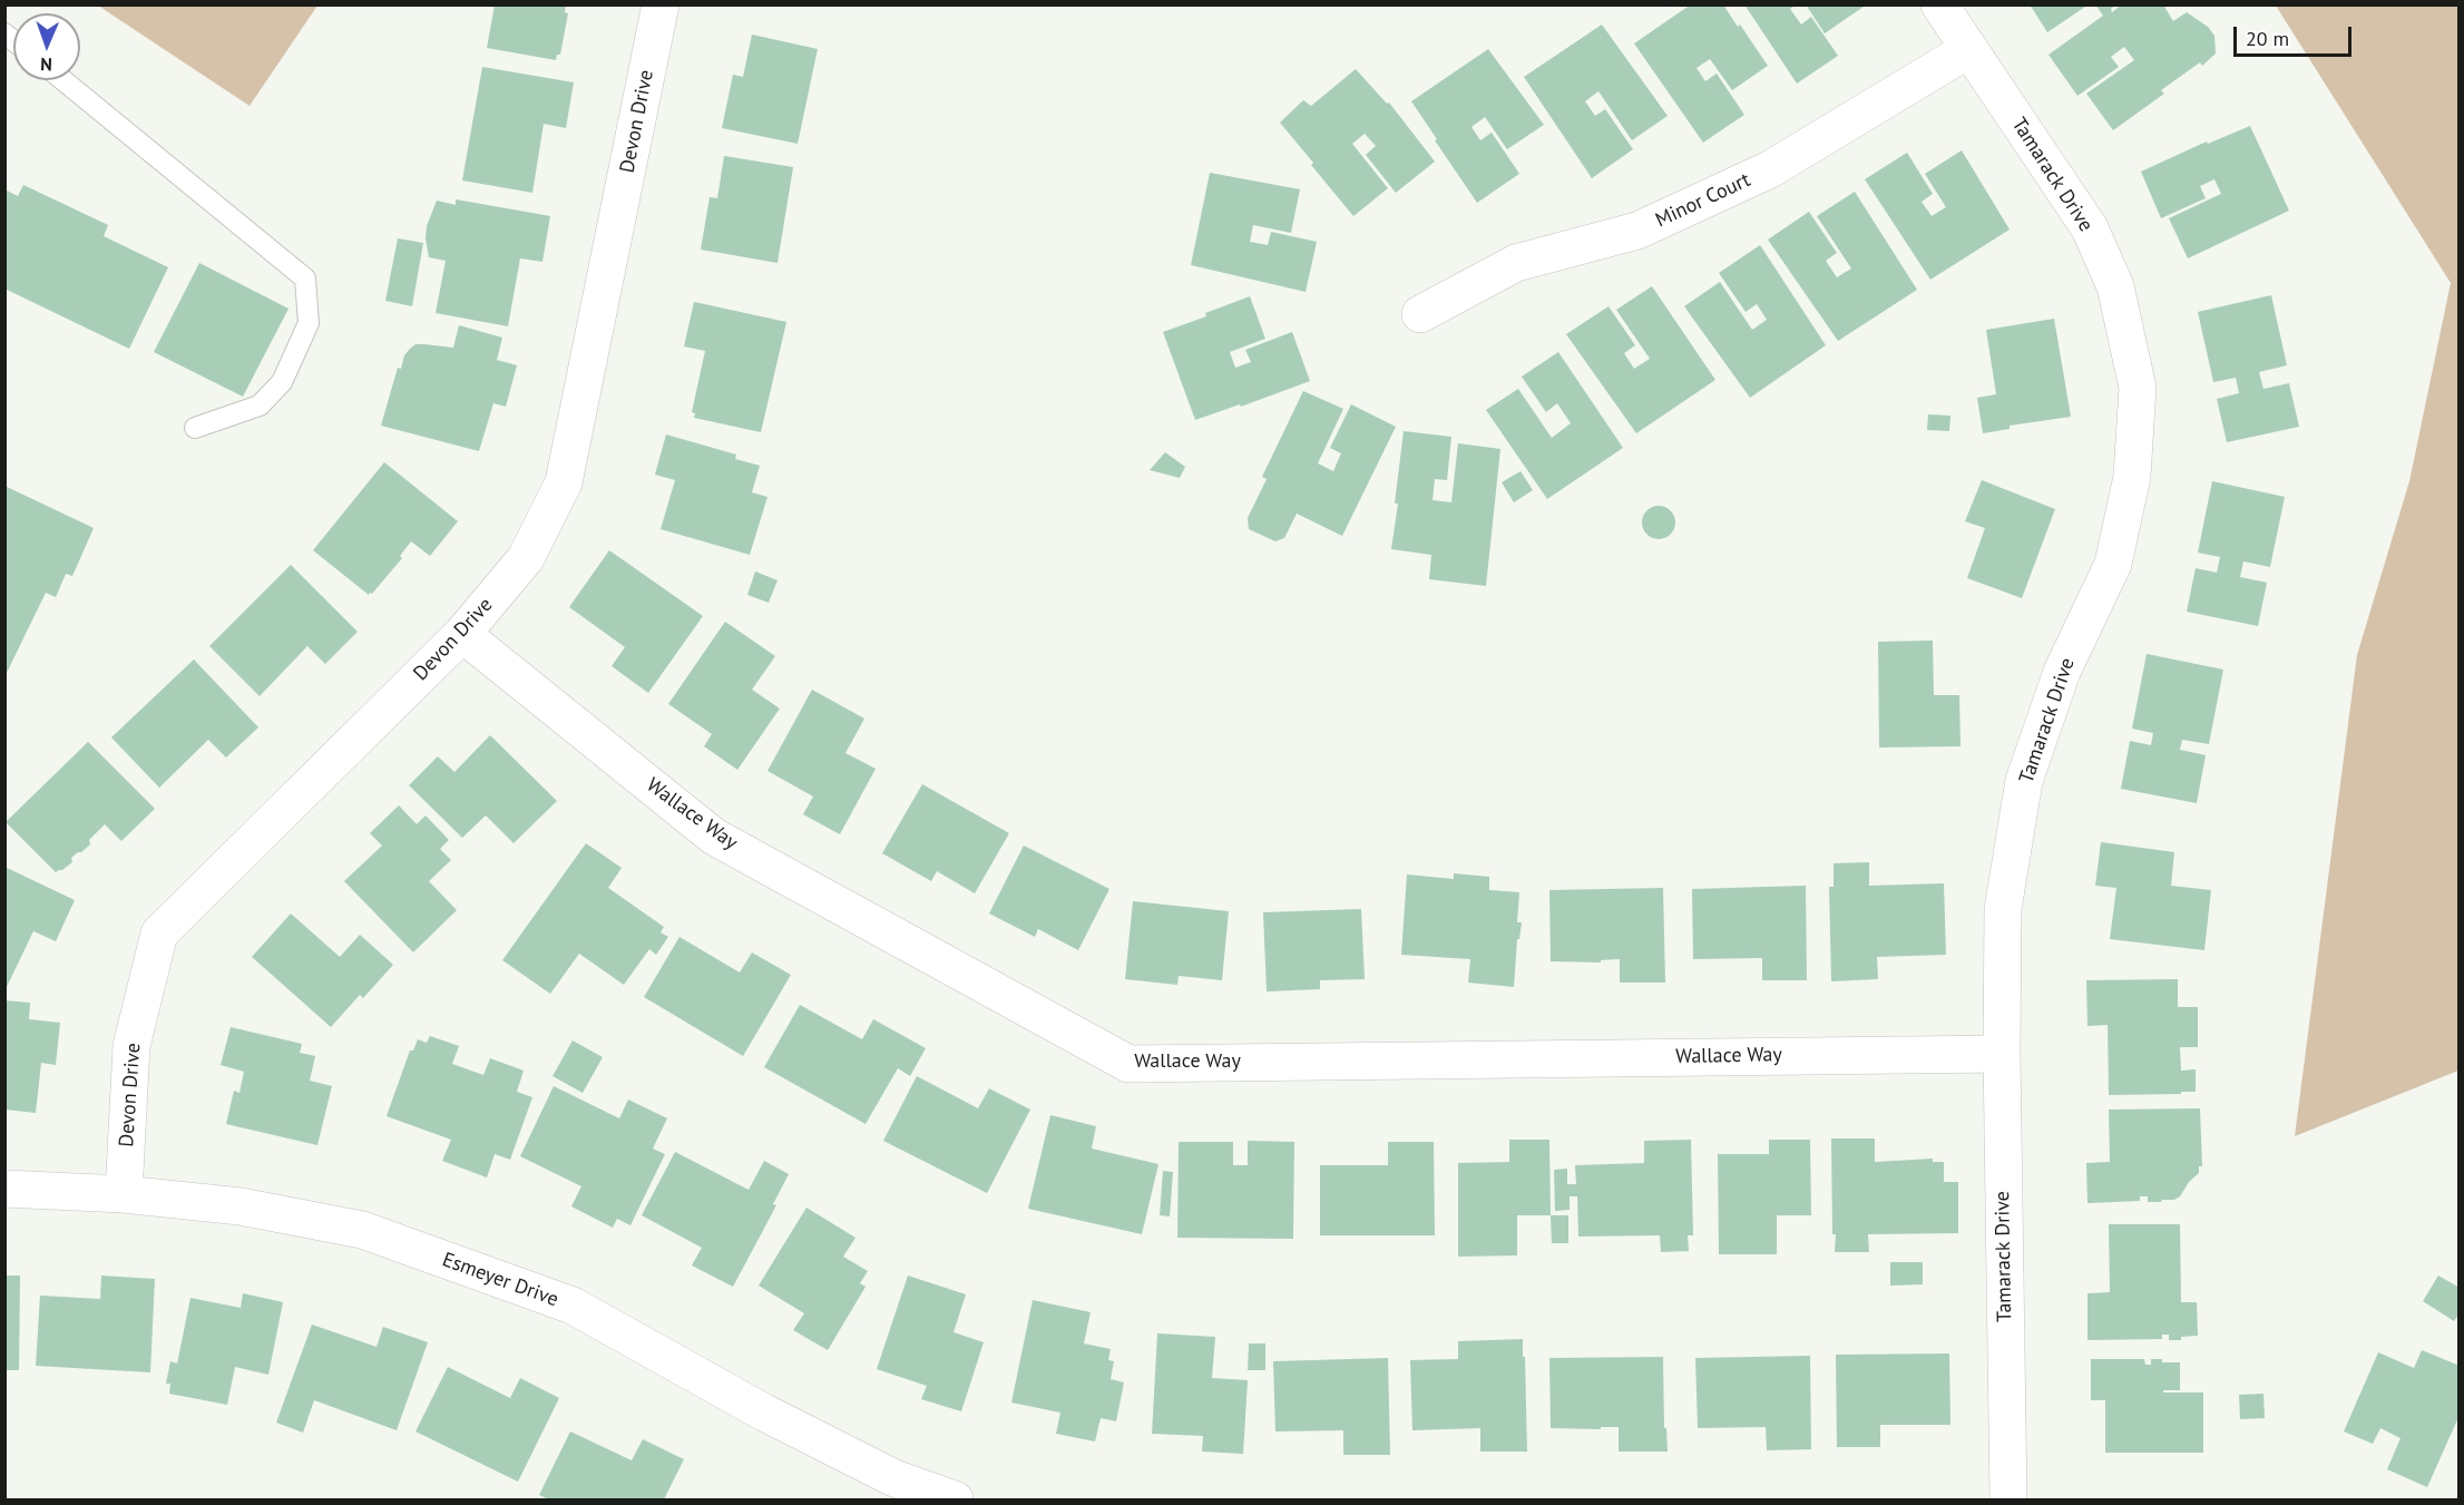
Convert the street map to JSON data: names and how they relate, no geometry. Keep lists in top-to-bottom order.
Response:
{
  "streets": {
    "street": [
      "Devon Drive",
      "Tamarack Drive",
      "Minor Court",
      "Wallace Way",
      "Esmeyer Drive"
    ]
  },
  "crossings": [
    ["Devon Drive", "Wallace Way"],
    ["Devon Drive", "Esmeyer Drive"],
    ["Tamarack Drive", "Minor Court"],
    ["Tamarack Drive", "Wallace Way"]
  ],
  "scale_bar": "20 m",
  "north": "bottom"
}
